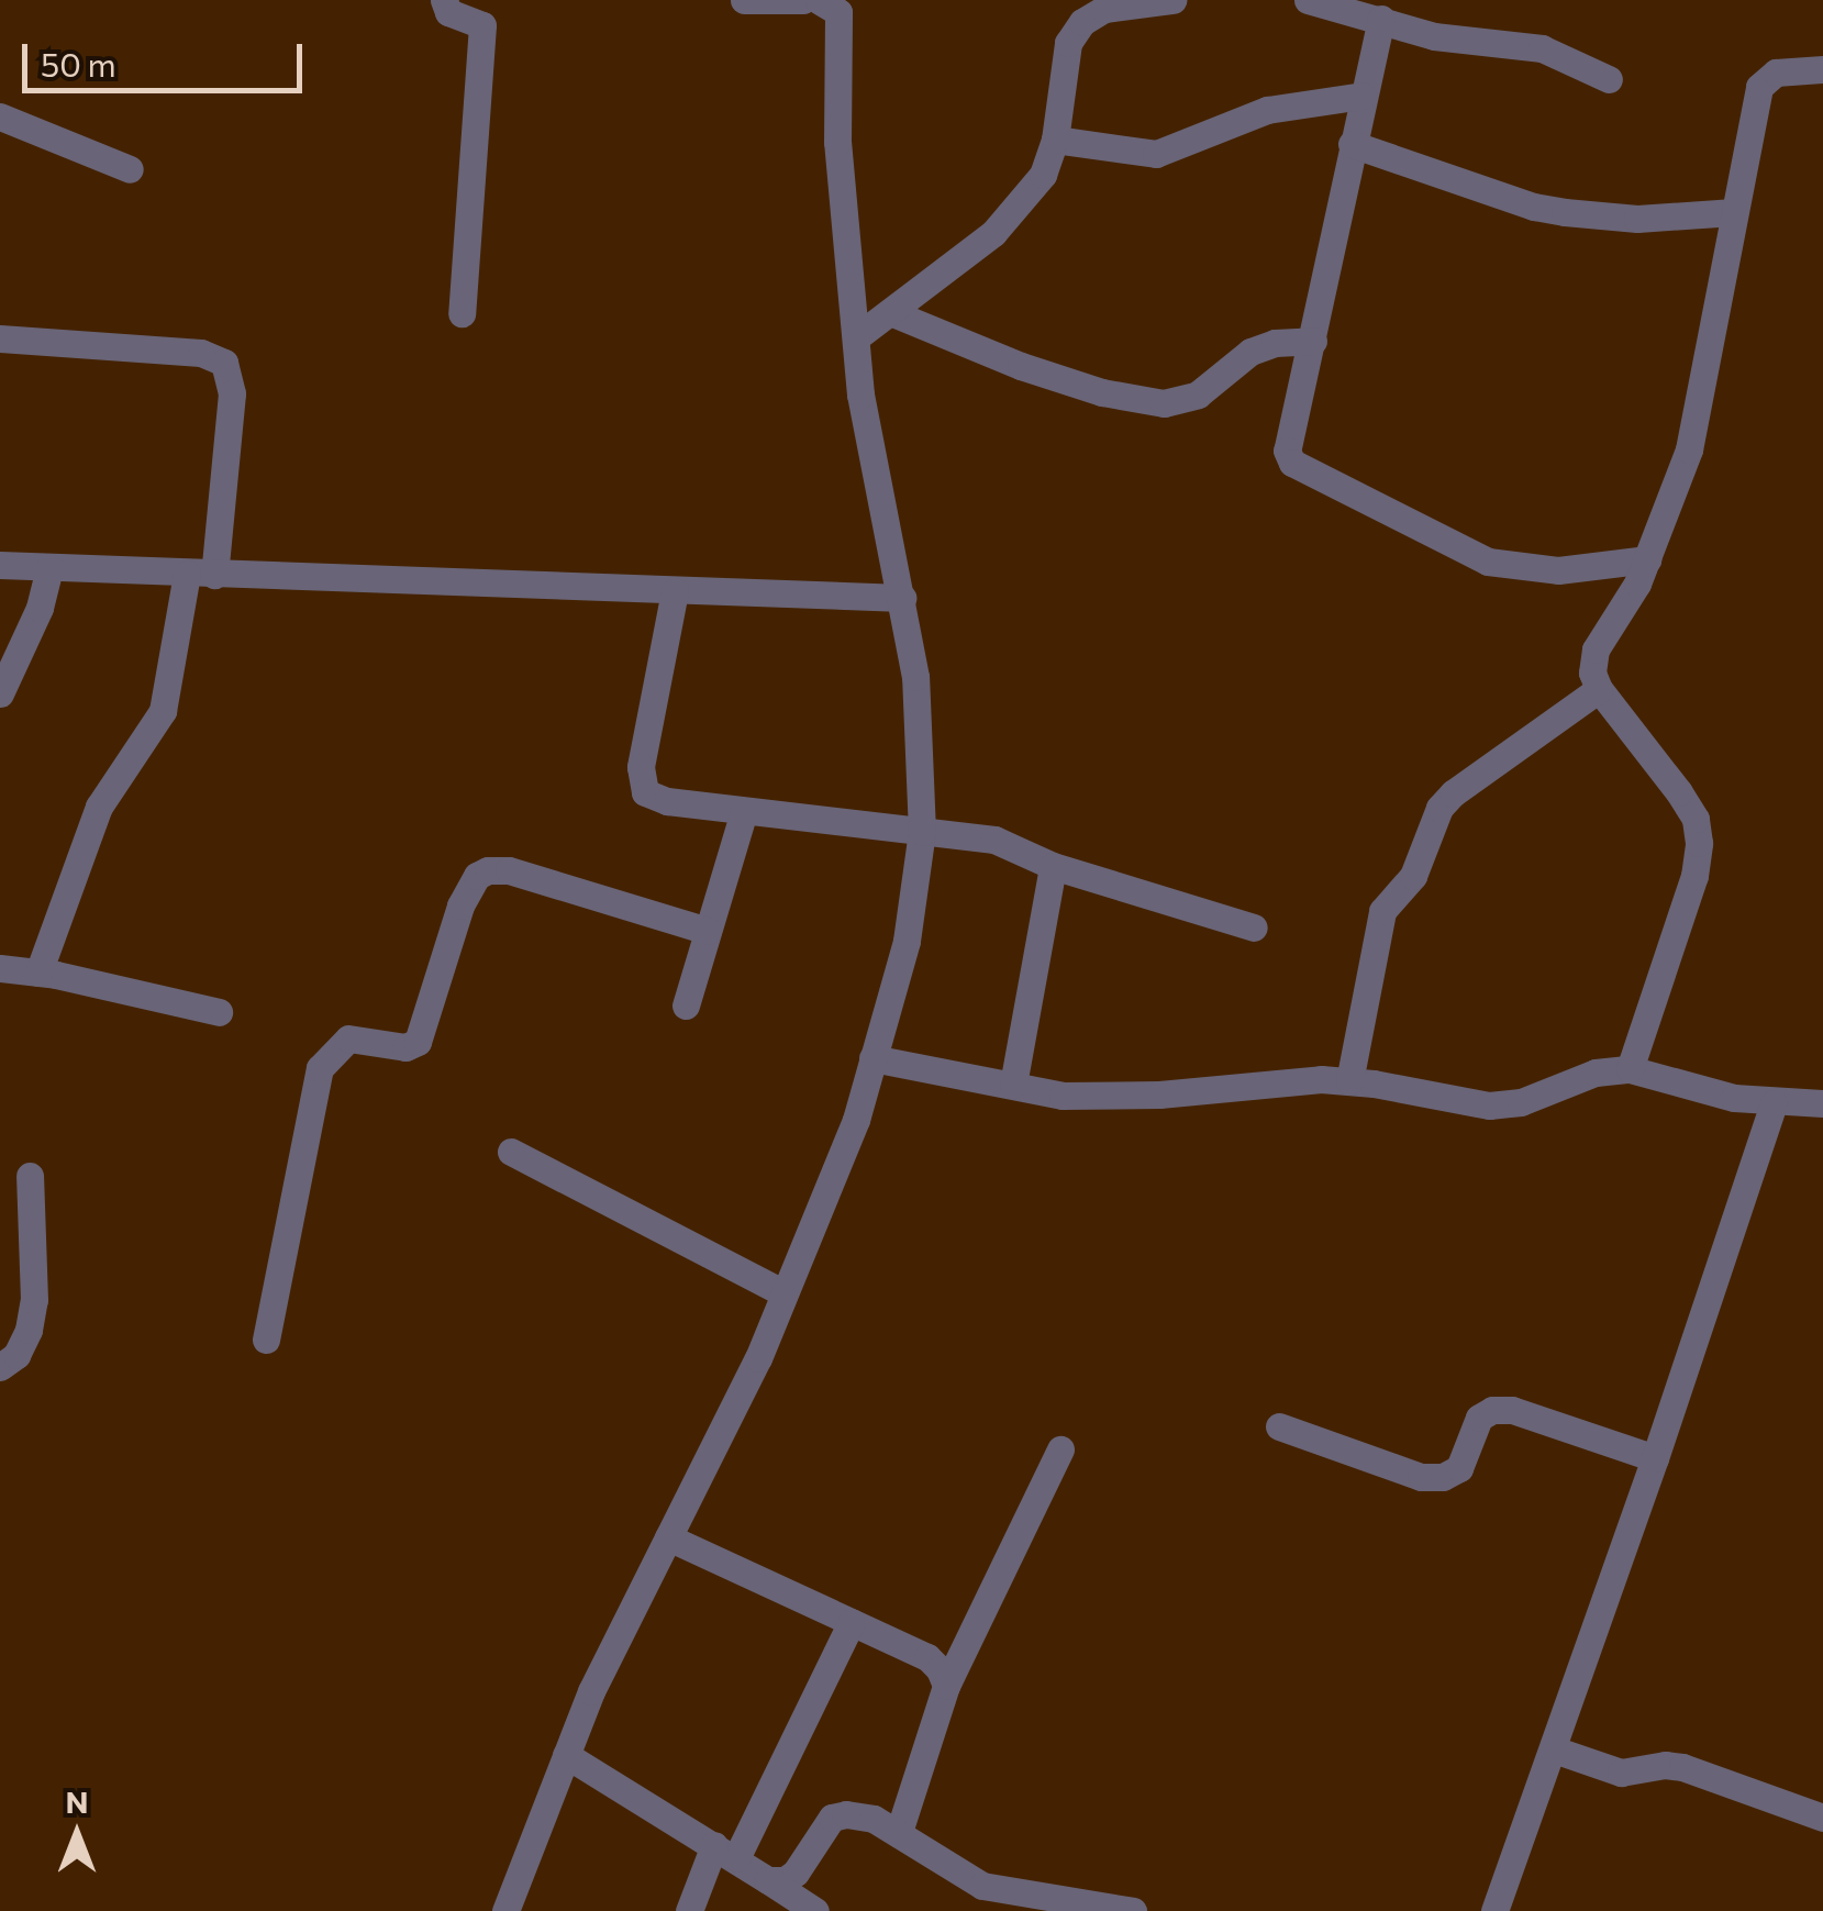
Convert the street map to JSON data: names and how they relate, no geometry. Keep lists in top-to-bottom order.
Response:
{
  "scale_bar": "50 m",
  "north": "top"
}
